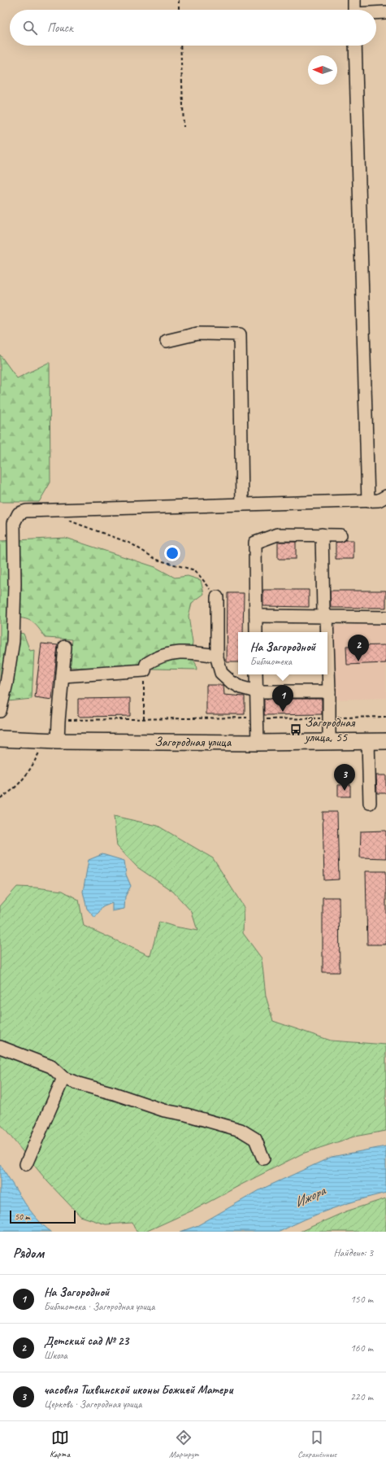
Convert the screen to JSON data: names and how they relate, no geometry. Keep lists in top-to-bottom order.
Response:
{
  "streets": {
    "main road": ["Загородная улица"]
  },
  "water": ["Ижора"],
  "places": {
    "bus stop": ["Загородная улица, 55"]
  },
  "scale_bar": "50 m",
  "north": "left",
  "page": {
    "search": "Поиск",
    "popup": ["На Загородной", "Библиотека"],
    "pins": ["2", "1", "3"],
    "scale": "50 m",
    "heading": ["Рядом", "Найдено: 3"],
    "list": [
      {
        "mark": "1",
        "name": "На Загородной",
        "note": "Библиотека · Загородная улица",
        "value": "150 m"
      },
      {
        "mark": "2",
        "name": "Детский сад № 23",
        "note": "Школа",
        "value": "160 m"
      },
      {
        "mark": "3",
        "name": "часовня Тихвинской иконы Божией Матери",
        "note": "Церковь · Загородная улица",
        "value": "220 m"
      }
    ],
    "nav": ["Карта", "Маршрут", "Сохранённые"]
  }
}
